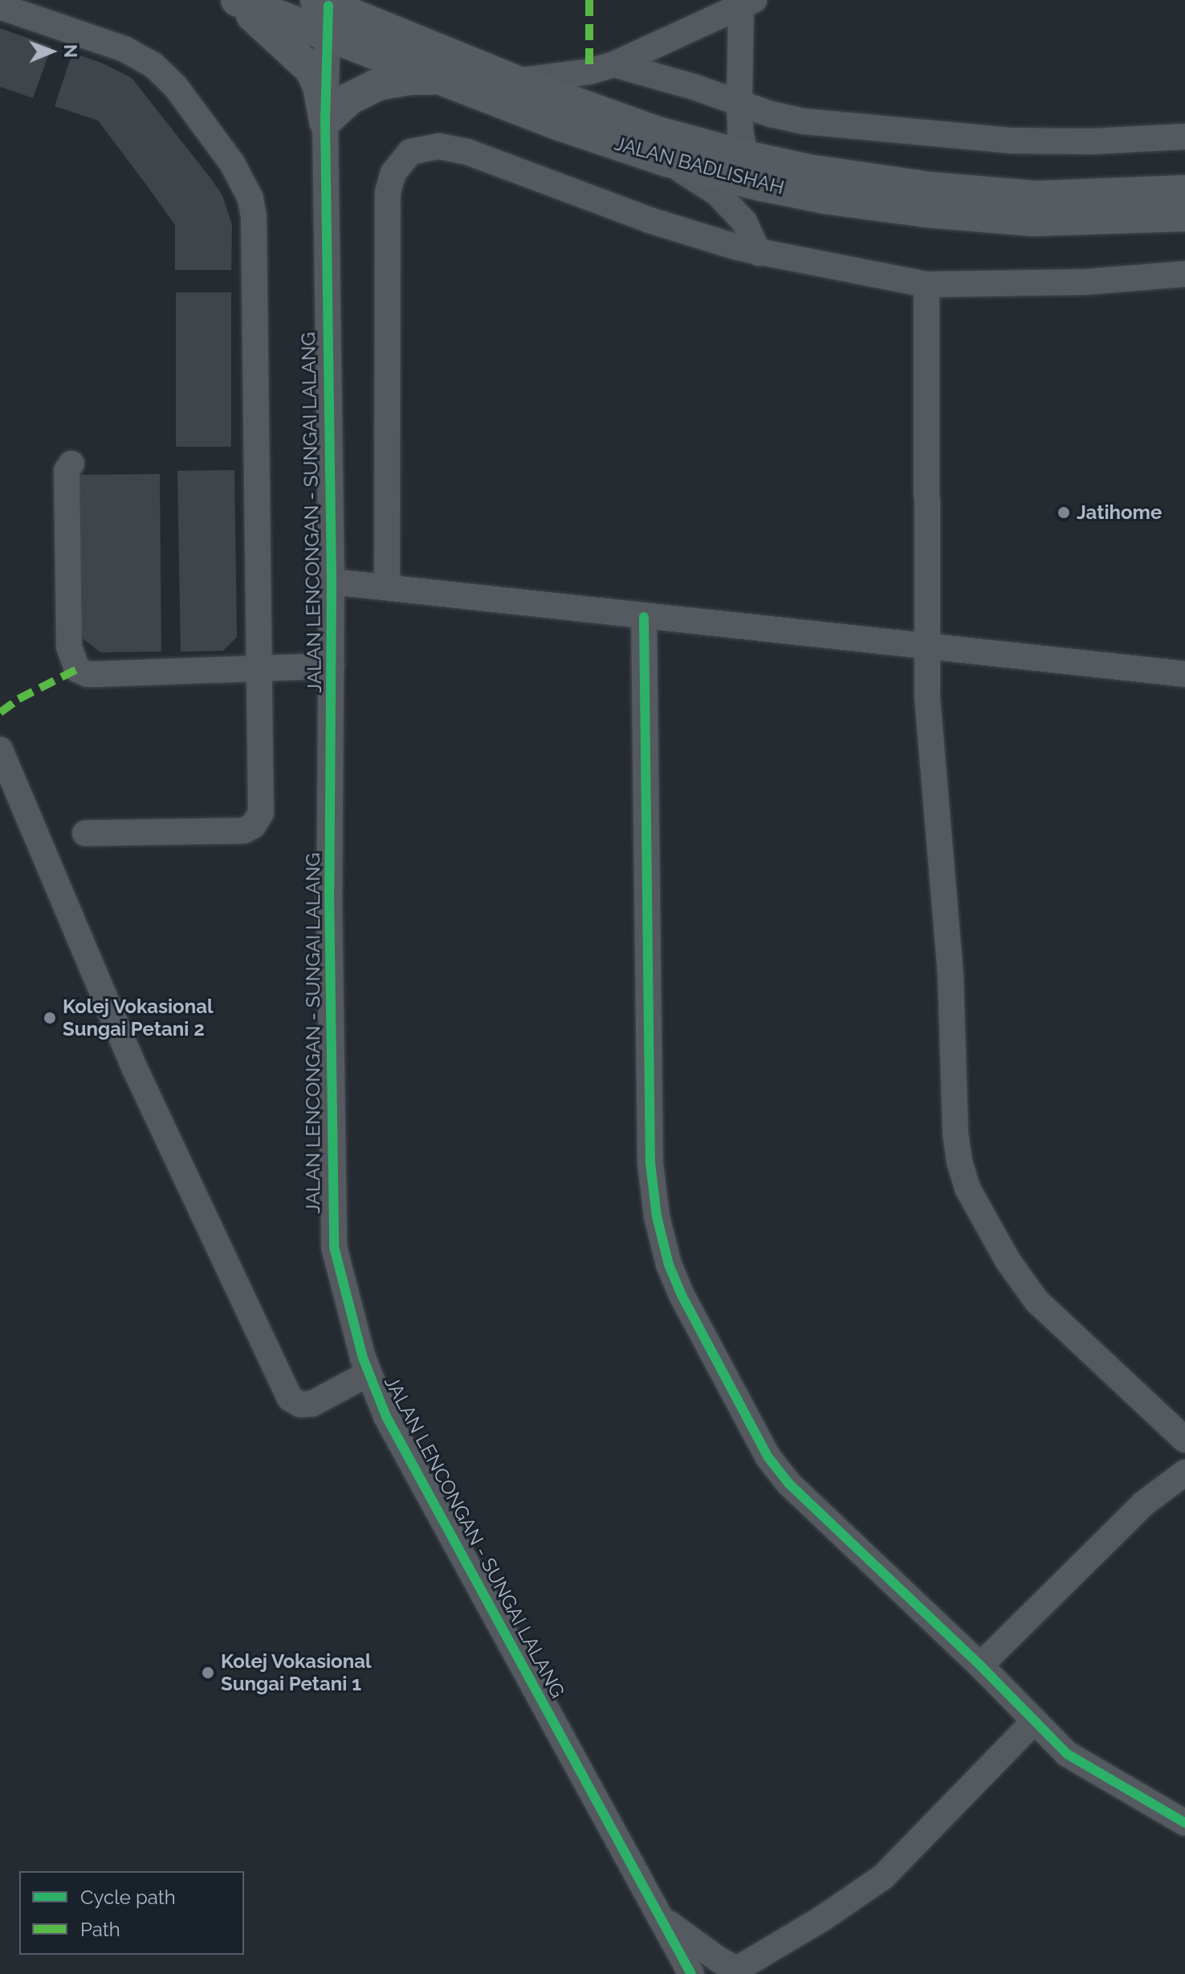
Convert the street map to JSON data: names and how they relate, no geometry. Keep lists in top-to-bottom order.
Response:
{
  "streets": {
    "main road": ["JALAN BADLISHAH"],
    "street": ["JALAN LENCONGAN - SUNGAI LALANG"]
  },
  "crossings": [
    ["JALAN BADLISHAH", "JALAN LENCONGAN - SUNGAI LALANG"]
  ],
  "places": ["Jatihome", "Kolej Vokasional Sungai Petani 2", "Kolej Vokasional Sungai Petani 1"],
  "legend": ["Cycle path", "Path"],
  "north": "right"
}
